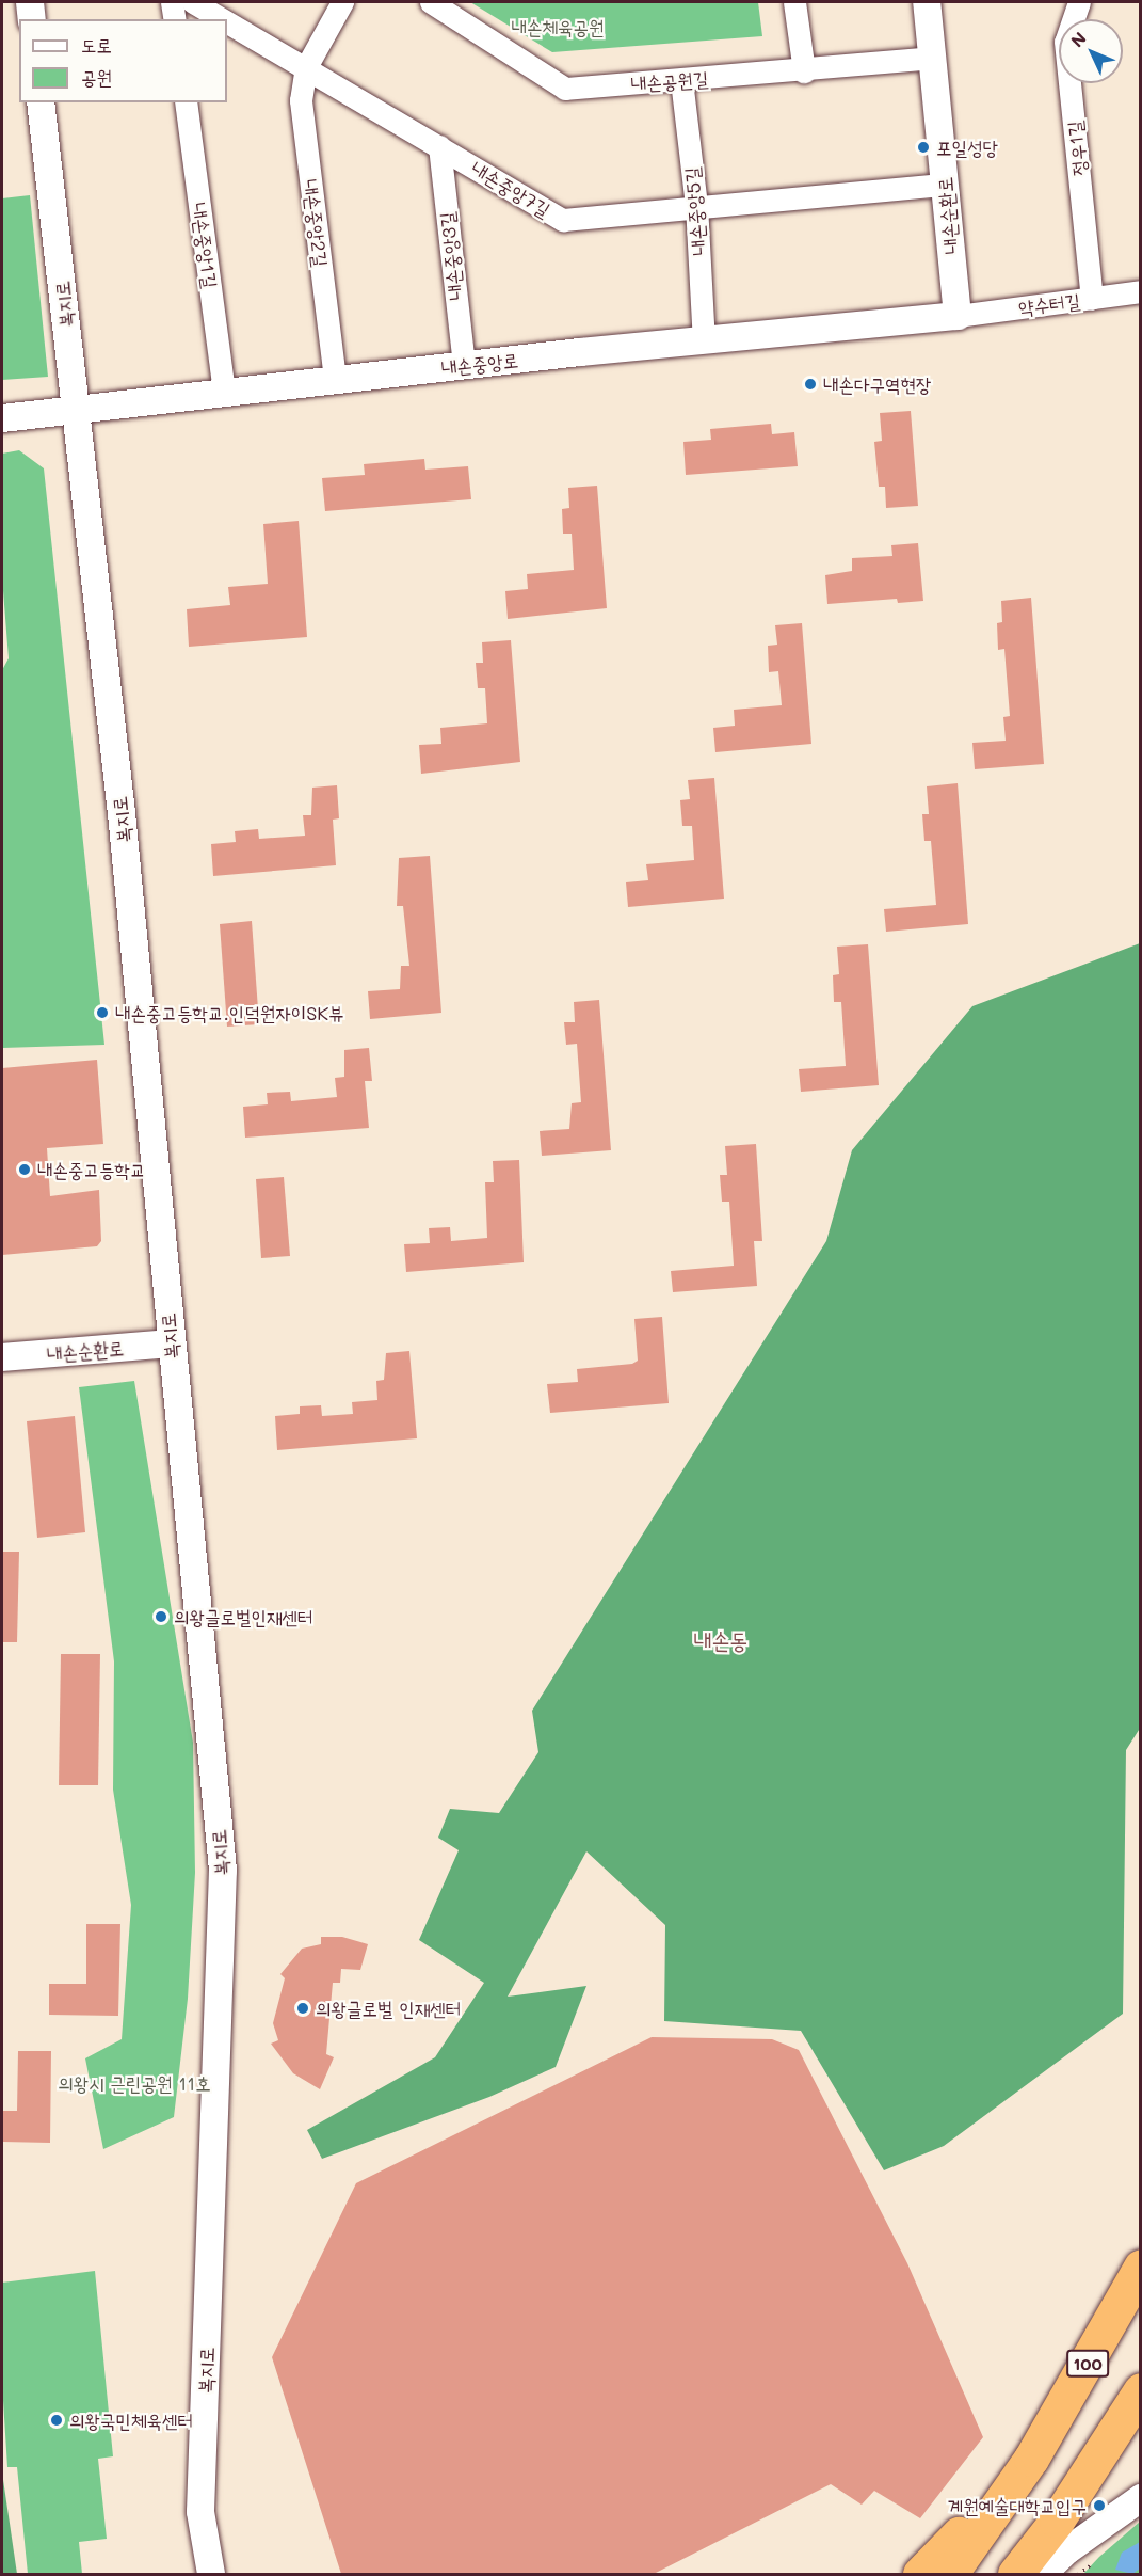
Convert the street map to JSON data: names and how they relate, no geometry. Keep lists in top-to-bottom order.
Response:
{
  "streets": {
    "highway": ["100"],
    "street": [
      "내손공원길",
      "정우1길",
      "내손중앙7길",
      "내손중앙5길",
      "내손순환로",
      "내손중앙2길",
      "내손중앙1길",
      "내손중앙3길",
      "복지로",
      "약수터길",
      "내손중앙로"
    ]
  },
  "crossings": [
    ["내손공원길", "내손중앙5길"],
    ["내손공원길", "내손순환로"],
    ["정우1길", "약수터길"],
    ["내손중앙7길", "내손중앙5길"],
    ["내손중앙7길", "내손순환로"],
    ["내손중앙7길", "내손중앙2길"],
    ["내손중앙7길", "내손중앙3길"],
    ["내손중앙5길", "내손중앙로"],
    ["내손순환로", "복지로"],
    ["내손순환로", "약수터길"],
    ["내손순환로", "내손중앙로"],
    ["내손중앙2길", "내손중앙로"],
    ["내손중앙1길", "내손중앙로"],
    ["내손중앙3길", "내손중앙로"],
    ["복지로", "내손중앙로"],
    ["약수터길", "내손중앙로"]
  ],
  "districts": ["내손동"],
  "parks": ["내손체육공원", "의왕시 근린공원 11호"],
  "places": [
    "포일성당",
    "내손다구역현장",
    "내손중고등학교.인덕원자이SK뷰",
    "내손중고등학교",
    "의왕글로벌인재센터",
    "의왕글로벌 인재센터",
    "의왕국민체육센터",
    "계원예술대학교입구"
  ],
  "legend": ["도로", "공원"],
  "north": "top left"
}
